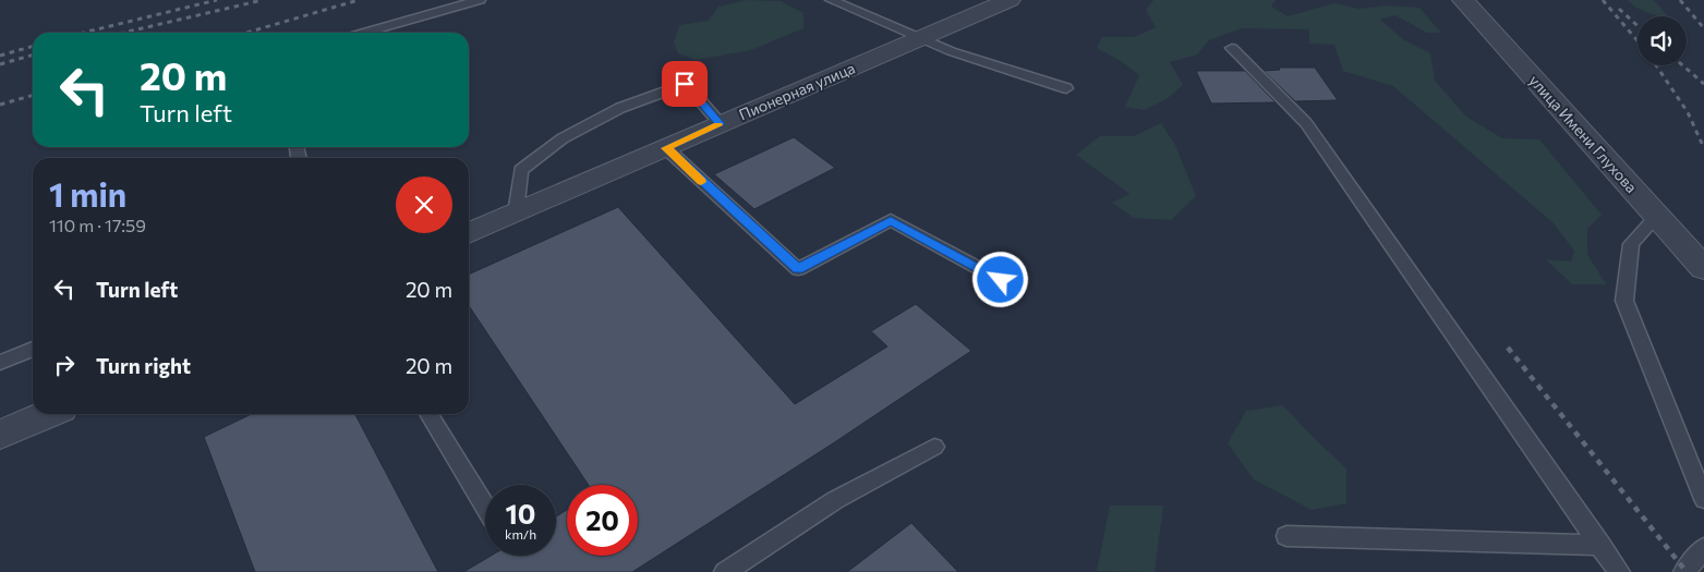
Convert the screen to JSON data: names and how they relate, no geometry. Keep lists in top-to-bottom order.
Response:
{
  "streets": {
    "street": ["Пионерная улица", "улица Имени Глухова"]
  },
  "page": {
    "turn": ["20 m", "Turn left"],
    "heading": ["1 min", "110 m · 17:59"],
    "list": [
      {
        "name": "Turn left",
        "value": "20 m"
      },
      {
        "name": "Turn right",
        "value": "20 m"
      }
    ],
    "speed": "10 km/h",
    "limit": "20"
  }
}
